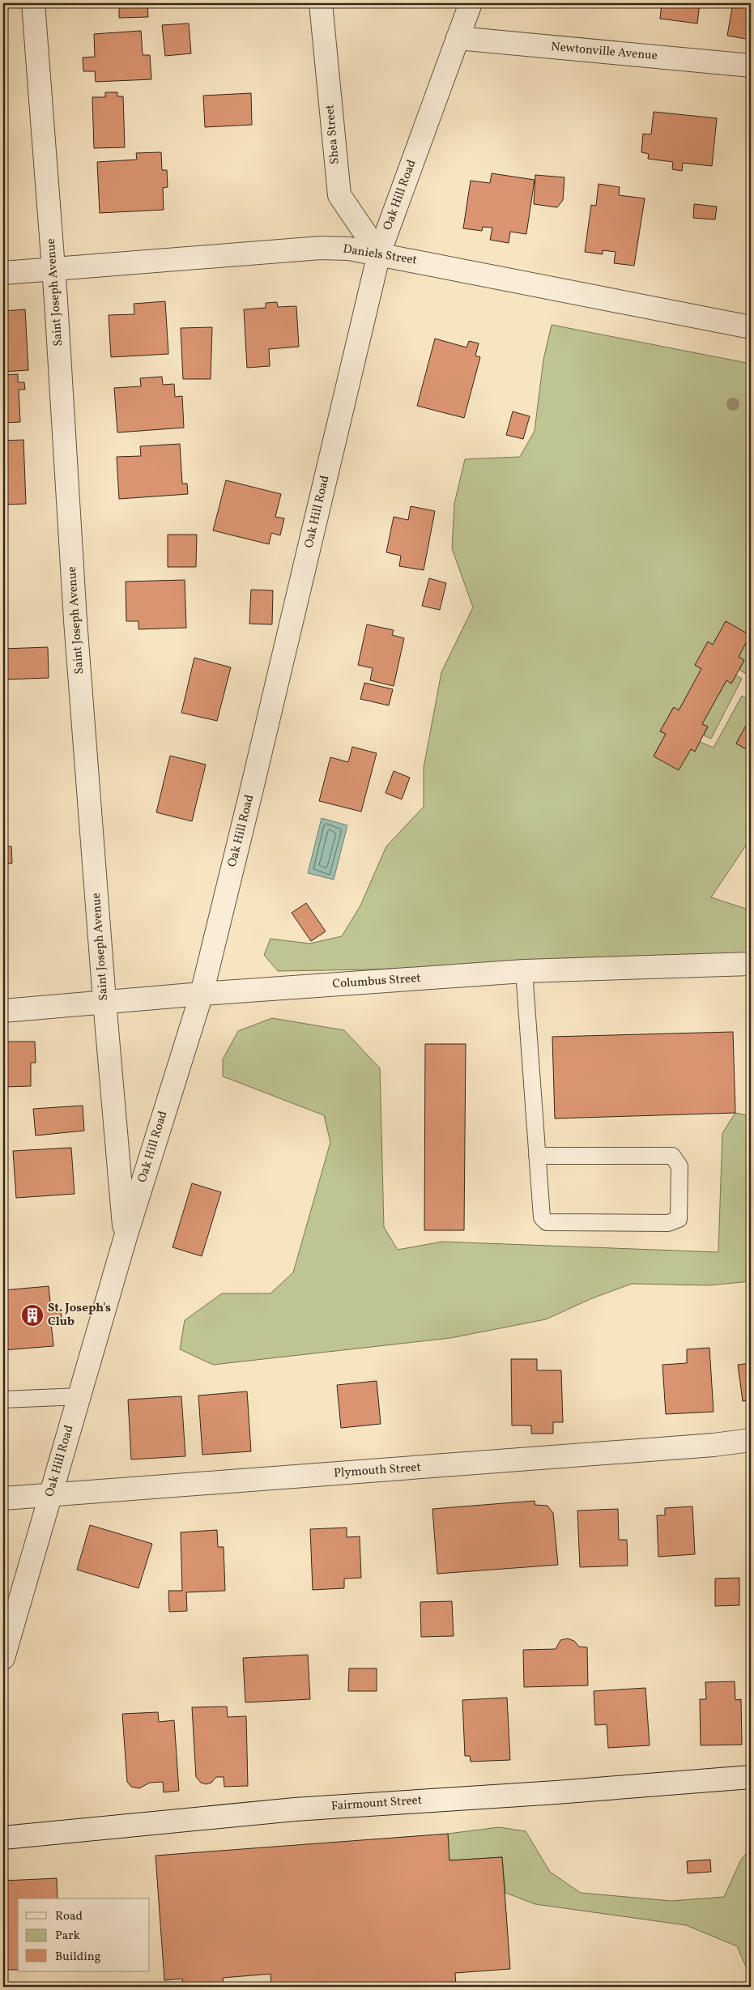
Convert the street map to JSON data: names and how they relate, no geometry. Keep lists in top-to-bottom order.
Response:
{
  "streets": {
    "street": [
      "Newtonville Avenue",
      "Shea Street",
      "Oak Hill Road",
      "Daniels Street",
      "Saint Joseph Avenue",
      "Columbus Street",
      "Plymouth Street",
      "Fairmount Street"
    ]
  },
  "crossings": [
    ["Newtonville Avenue", "Oak Hill Road"],
    ["Shea Street", "Oak Hill Road"],
    ["Shea Street", "Daniels Street"],
    ["Oak Hill Road", "Daniels Street"],
    ["Oak Hill Road", "Saint Joseph Avenue"],
    ["Oak Hill Road", "Columbus Street"],
    ["Oak Hill Road", "Plymouth Street"],
    ["Daniels Street", "Saint Joseph Avenue"],
    ["Saint Joseph Avenue", "Columbus Street"]
  ],
  "places": {
    "building": ["St. Joseph's Club"]
  },
  "legend": ["Road", "Park", "Building"]
}
